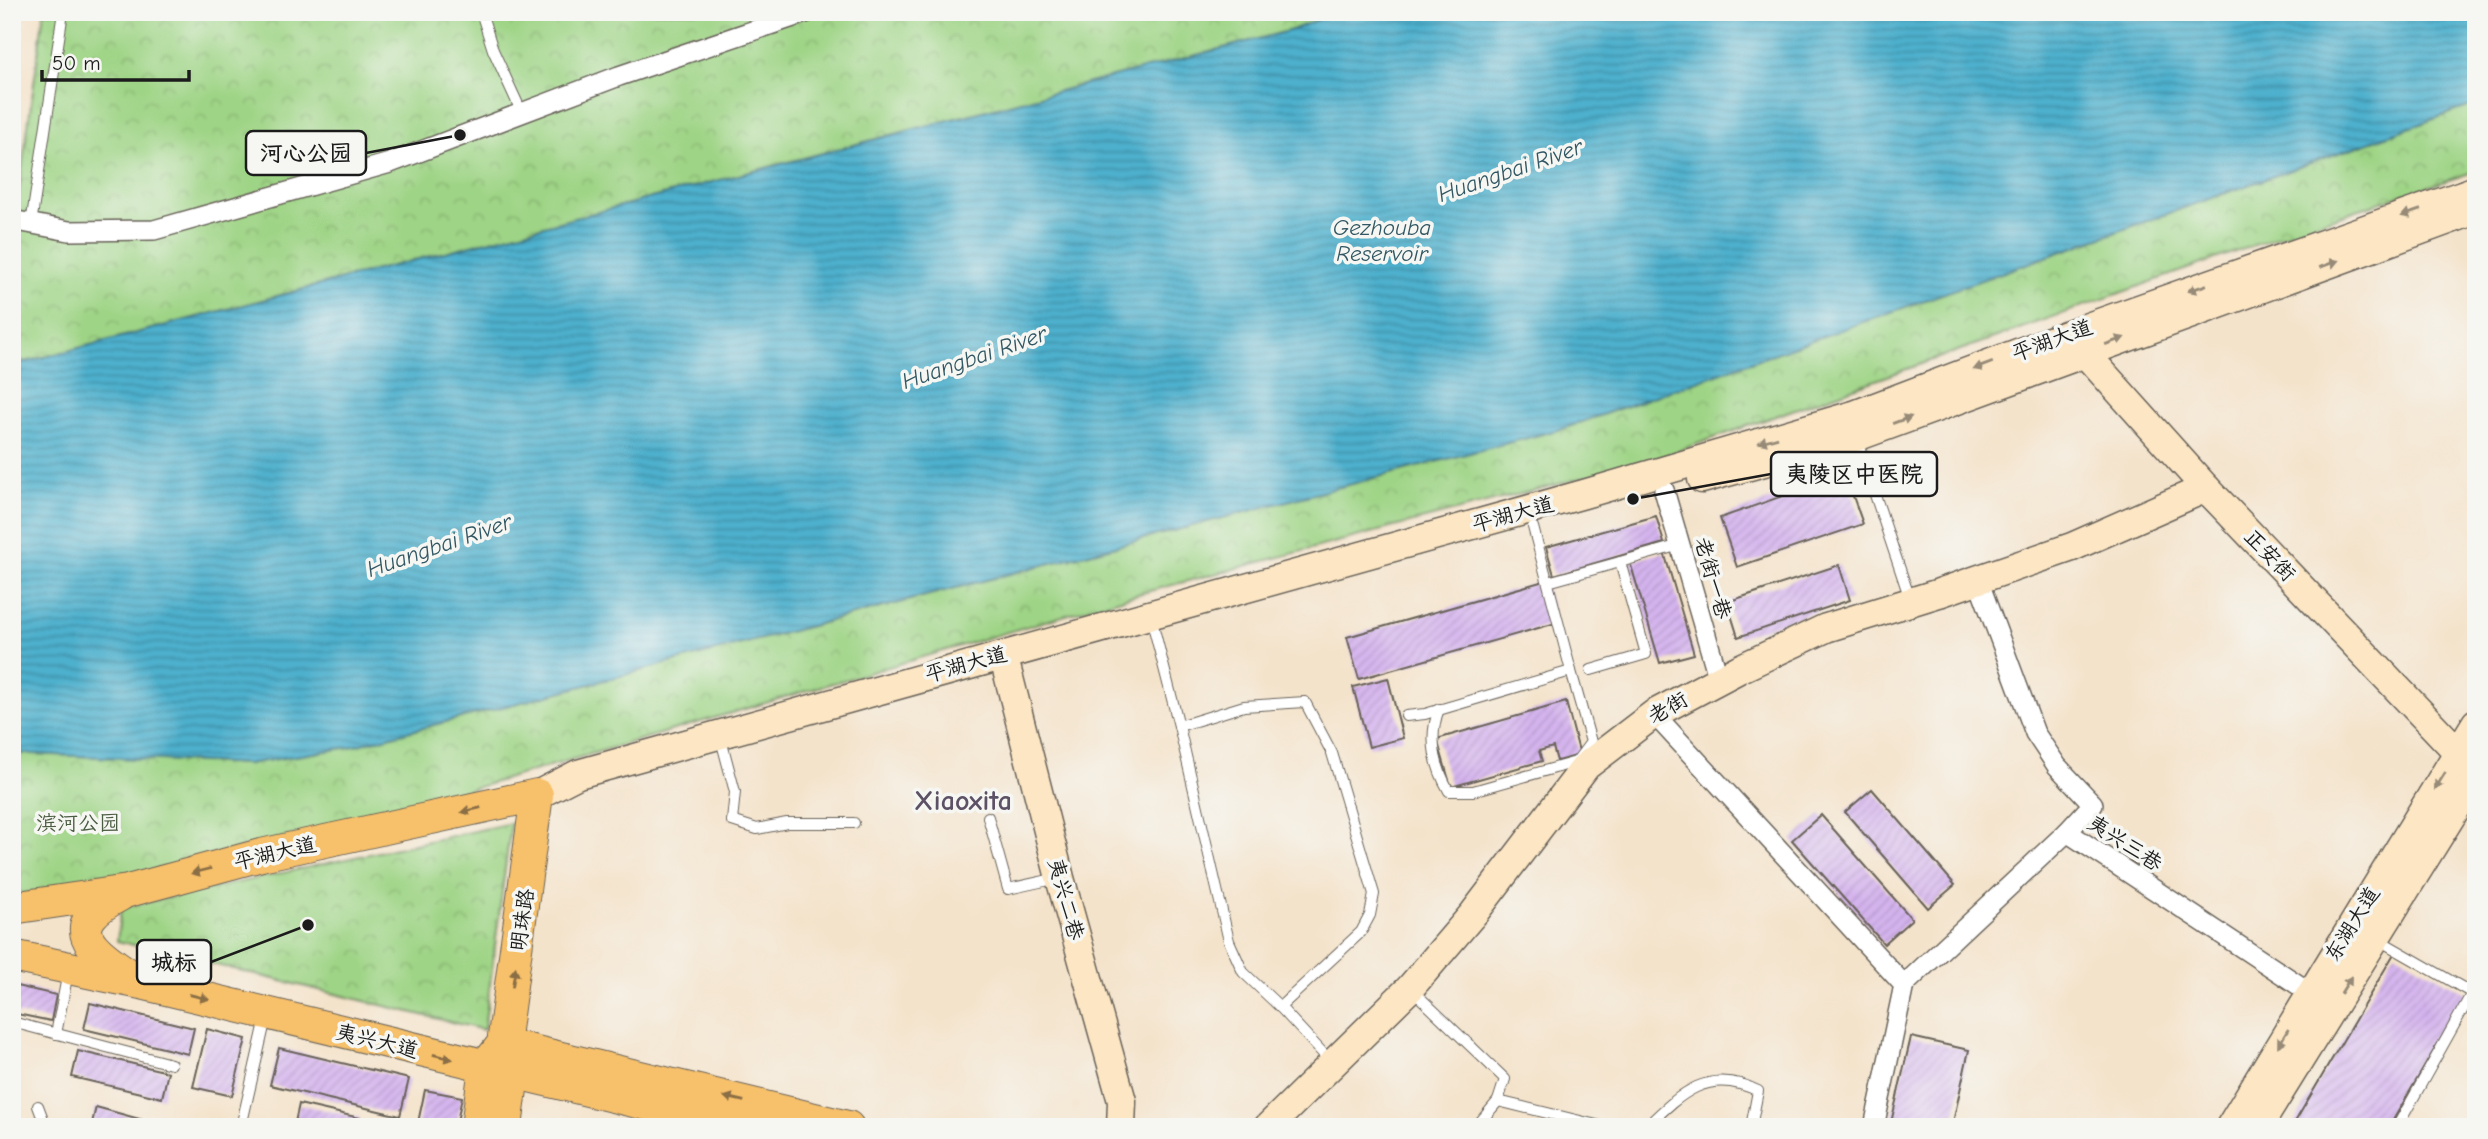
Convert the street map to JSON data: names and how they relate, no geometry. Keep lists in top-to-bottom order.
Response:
{
  "streets": {
    "main road": [
      "平湖大道",
      "正安街",
      "老街",
      "夷兴二巷",
      "明珠路",
      "东湖大道",
      "夷兴大道"
    ],
    "street": ["老街一巷", "夷兴三巷"]
  },
  "crossings": [
    ["平湖大道", "正安街"],
    ["平湖大道", "老街一巷"],
    ["平湖大道", "夷兴二巷"],
    ["平湖大道", "明珠路"],
    ["正安街", "老街"],
    ["正安街", "东湖大道"],
    ["老街一巷", "老街"],
    ["夷兴三巷", "东湖大道"],
    ["明珠路", "夷兴大道"]
  ],
  "one_way": ["明珠路"],
  "districts": ["Xiaoxita"],
  "water": ["Huangbai River", "Gezhouba Reservoir"],
  "parks": ["滨河公园"],
  "places": ["河心公园", "夷陵区中医院", "城标"],
  "scale_bar": "50 m"
}
